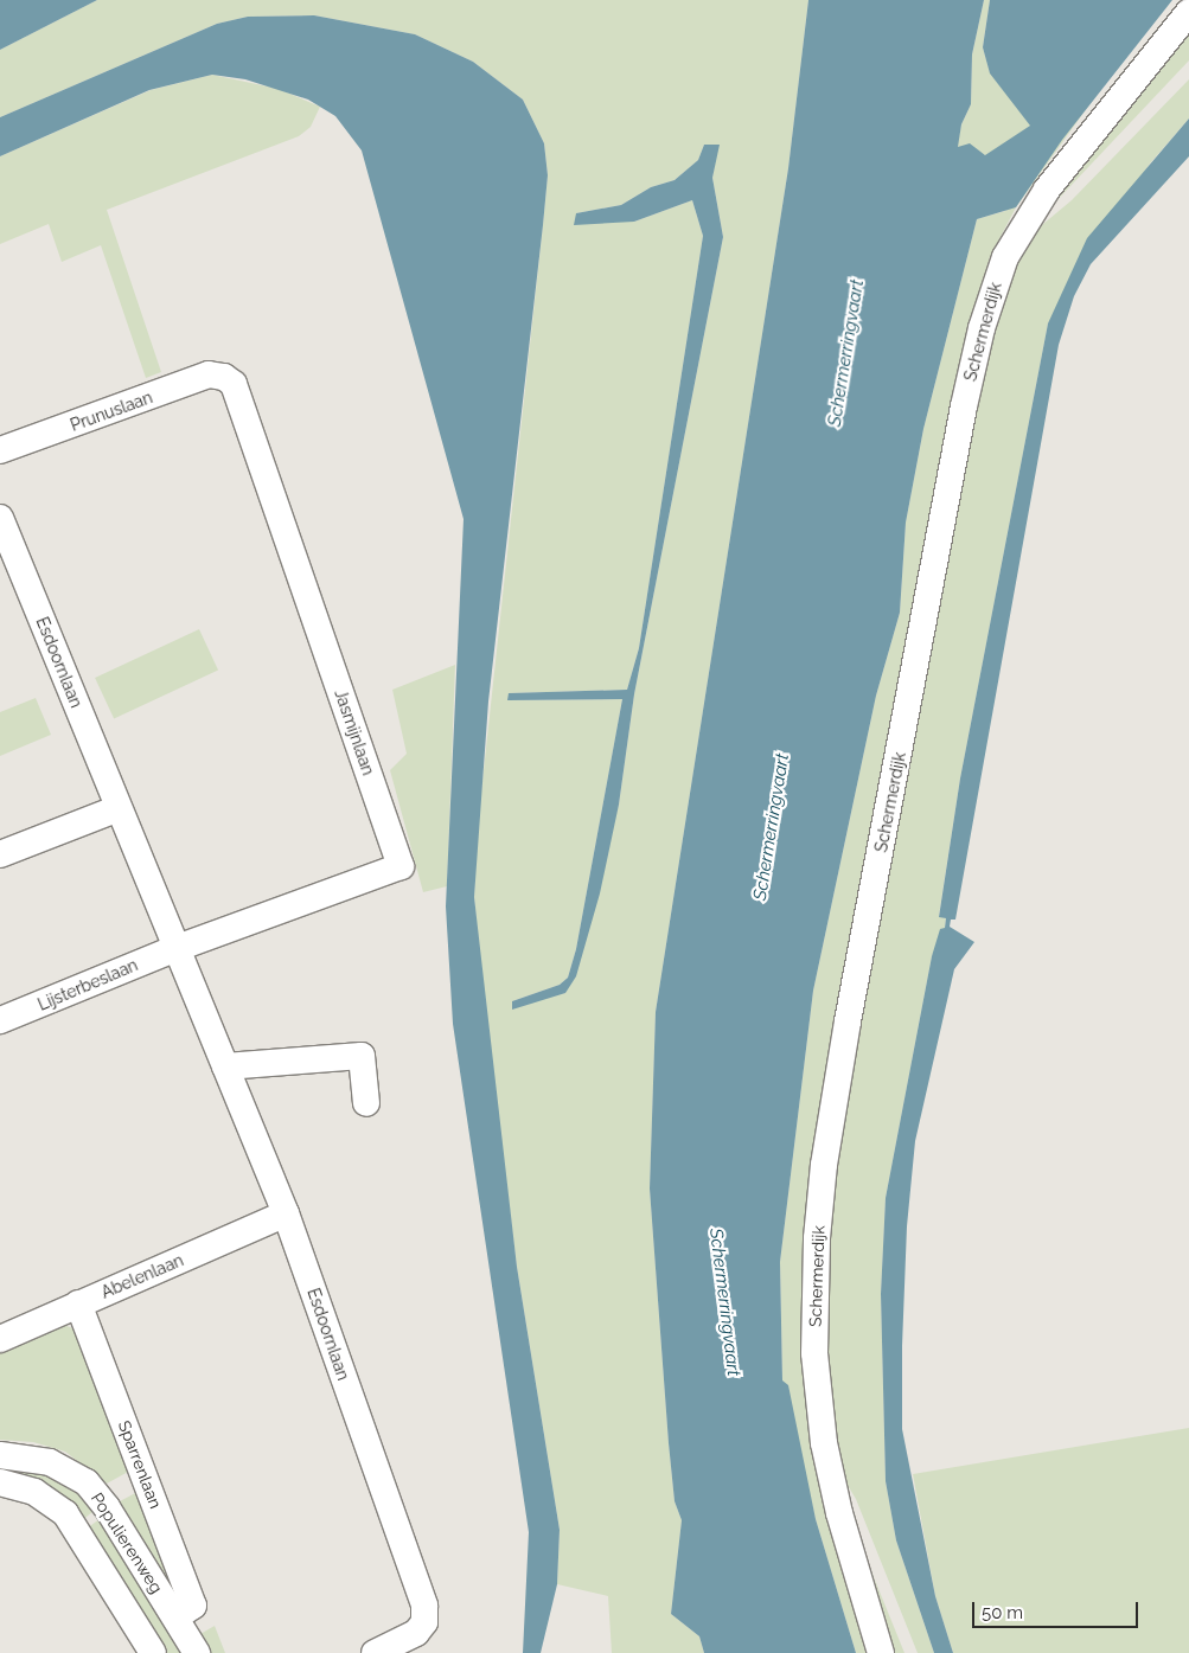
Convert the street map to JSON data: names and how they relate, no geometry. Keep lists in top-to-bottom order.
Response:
{
  "streets": {
    "street": [
      "Schermerdijk",
      "Prunuslaan",
      "Esdoornlaan",
      "Jasmijnlaan",
      "Lijsterbeslaan",
      "Abelenlaan",
      "Sparrenlaan",
      "Populierenweg"
    ]
  },
  "crossings": [
    ["Prunuslaan", "Jasmijnlaan"],
    ["Esdoornlaan", "Jasmijnlaan"],
    ["Esdoornlaan", "Lijsterbeslaan"],
    ["Esdoornlaan", "Abelenlaan"],
    ["Jasmijnlaan", "Lijsterbeslaan"],
    ["Abelenlaan", "Sparrenlaan"],
    ["Sparrenlaan", "Populierenweg"]
  ],
  "water": ["Schermerringvaart"],
  "scale_bar": "50 m"
}
